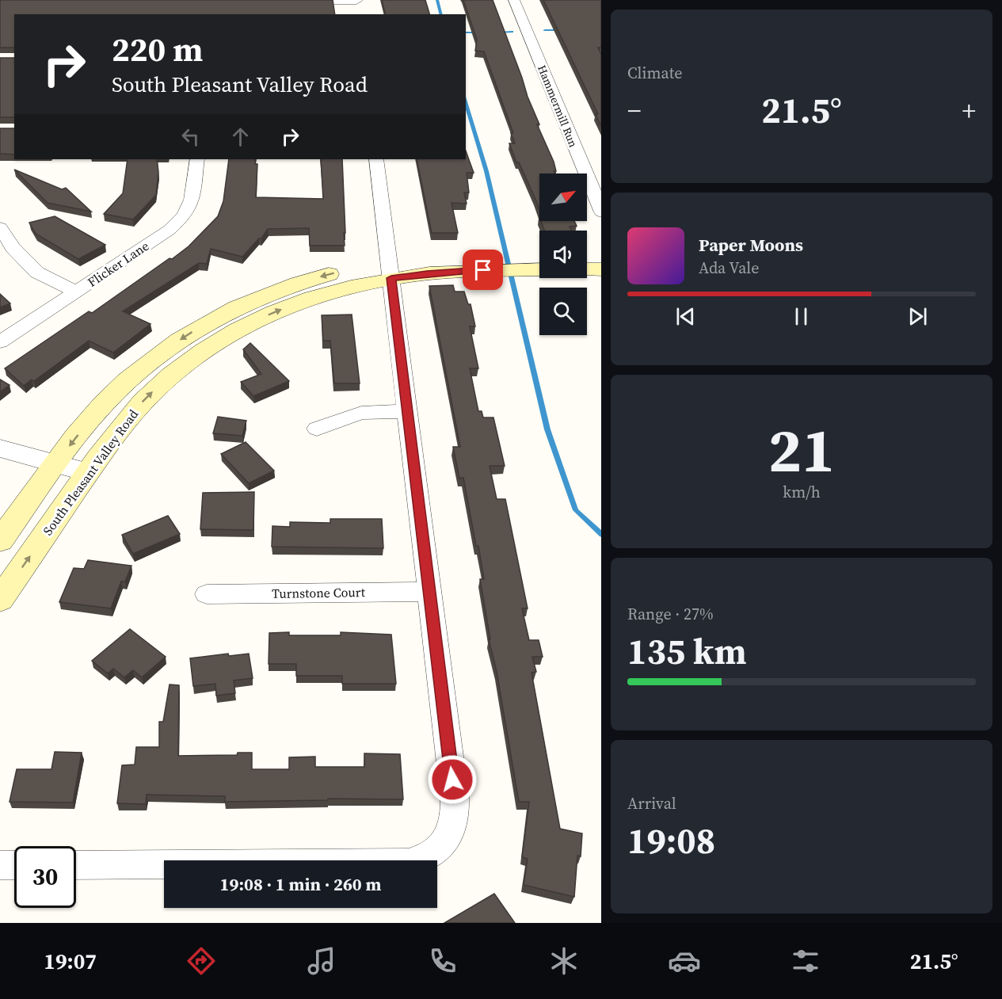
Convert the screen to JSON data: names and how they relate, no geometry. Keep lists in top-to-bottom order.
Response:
{
  "streets": {
    "main road": ["South Pleasant Valley Road"],
    "street": ["Hammermill Run", "Flicker Lane", "Turnstone Court"]
  },
  "north": "top right",
  "page": {
    "tile": [
      "Climate",
      ["21", "km/h"],
      ["Range · 27%", "135 km"],
      ["Arrival", "19:08"]
    ],
    "turn": ["220 m", "South Pleasant Valley Road"],
    "heat": ["−", "21.5°", "+"],
    "song": ["Paper Moons", "Ada Vale"],
    "limit": "30",
    "trip": "19:08 · 1 min · 260 m",
    "tabs": ["19:07", "21.5°"]
  }
}
